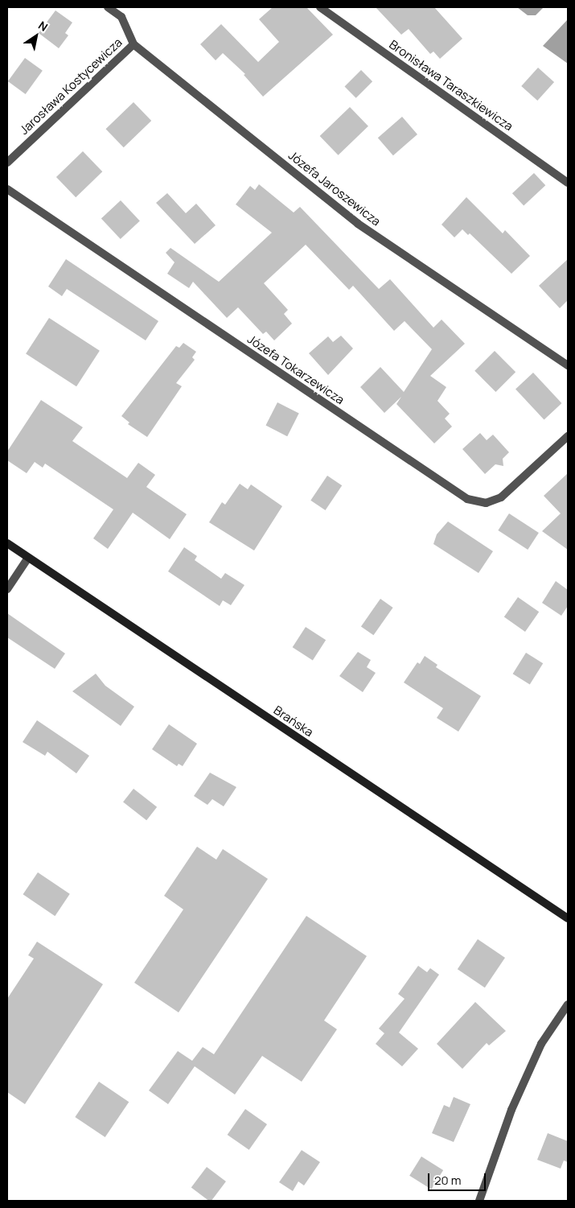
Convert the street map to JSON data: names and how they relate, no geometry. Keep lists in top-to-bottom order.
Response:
{
  "streets": {
    "street": [
      "Bronisława Taraszkiewicza",
      "Jarosława Kostycewicza",
      "Józefa Jaroszewicza",
      "Józefa Tokarzewicza",
      "Brańska"
    ]
  },
  "crossings": [
    ["Jarosława Kostycewicza", "Józefa Jaroszewicza"]
  ],
  "scale_bar": "20 m",
  "north": "top right"
}
